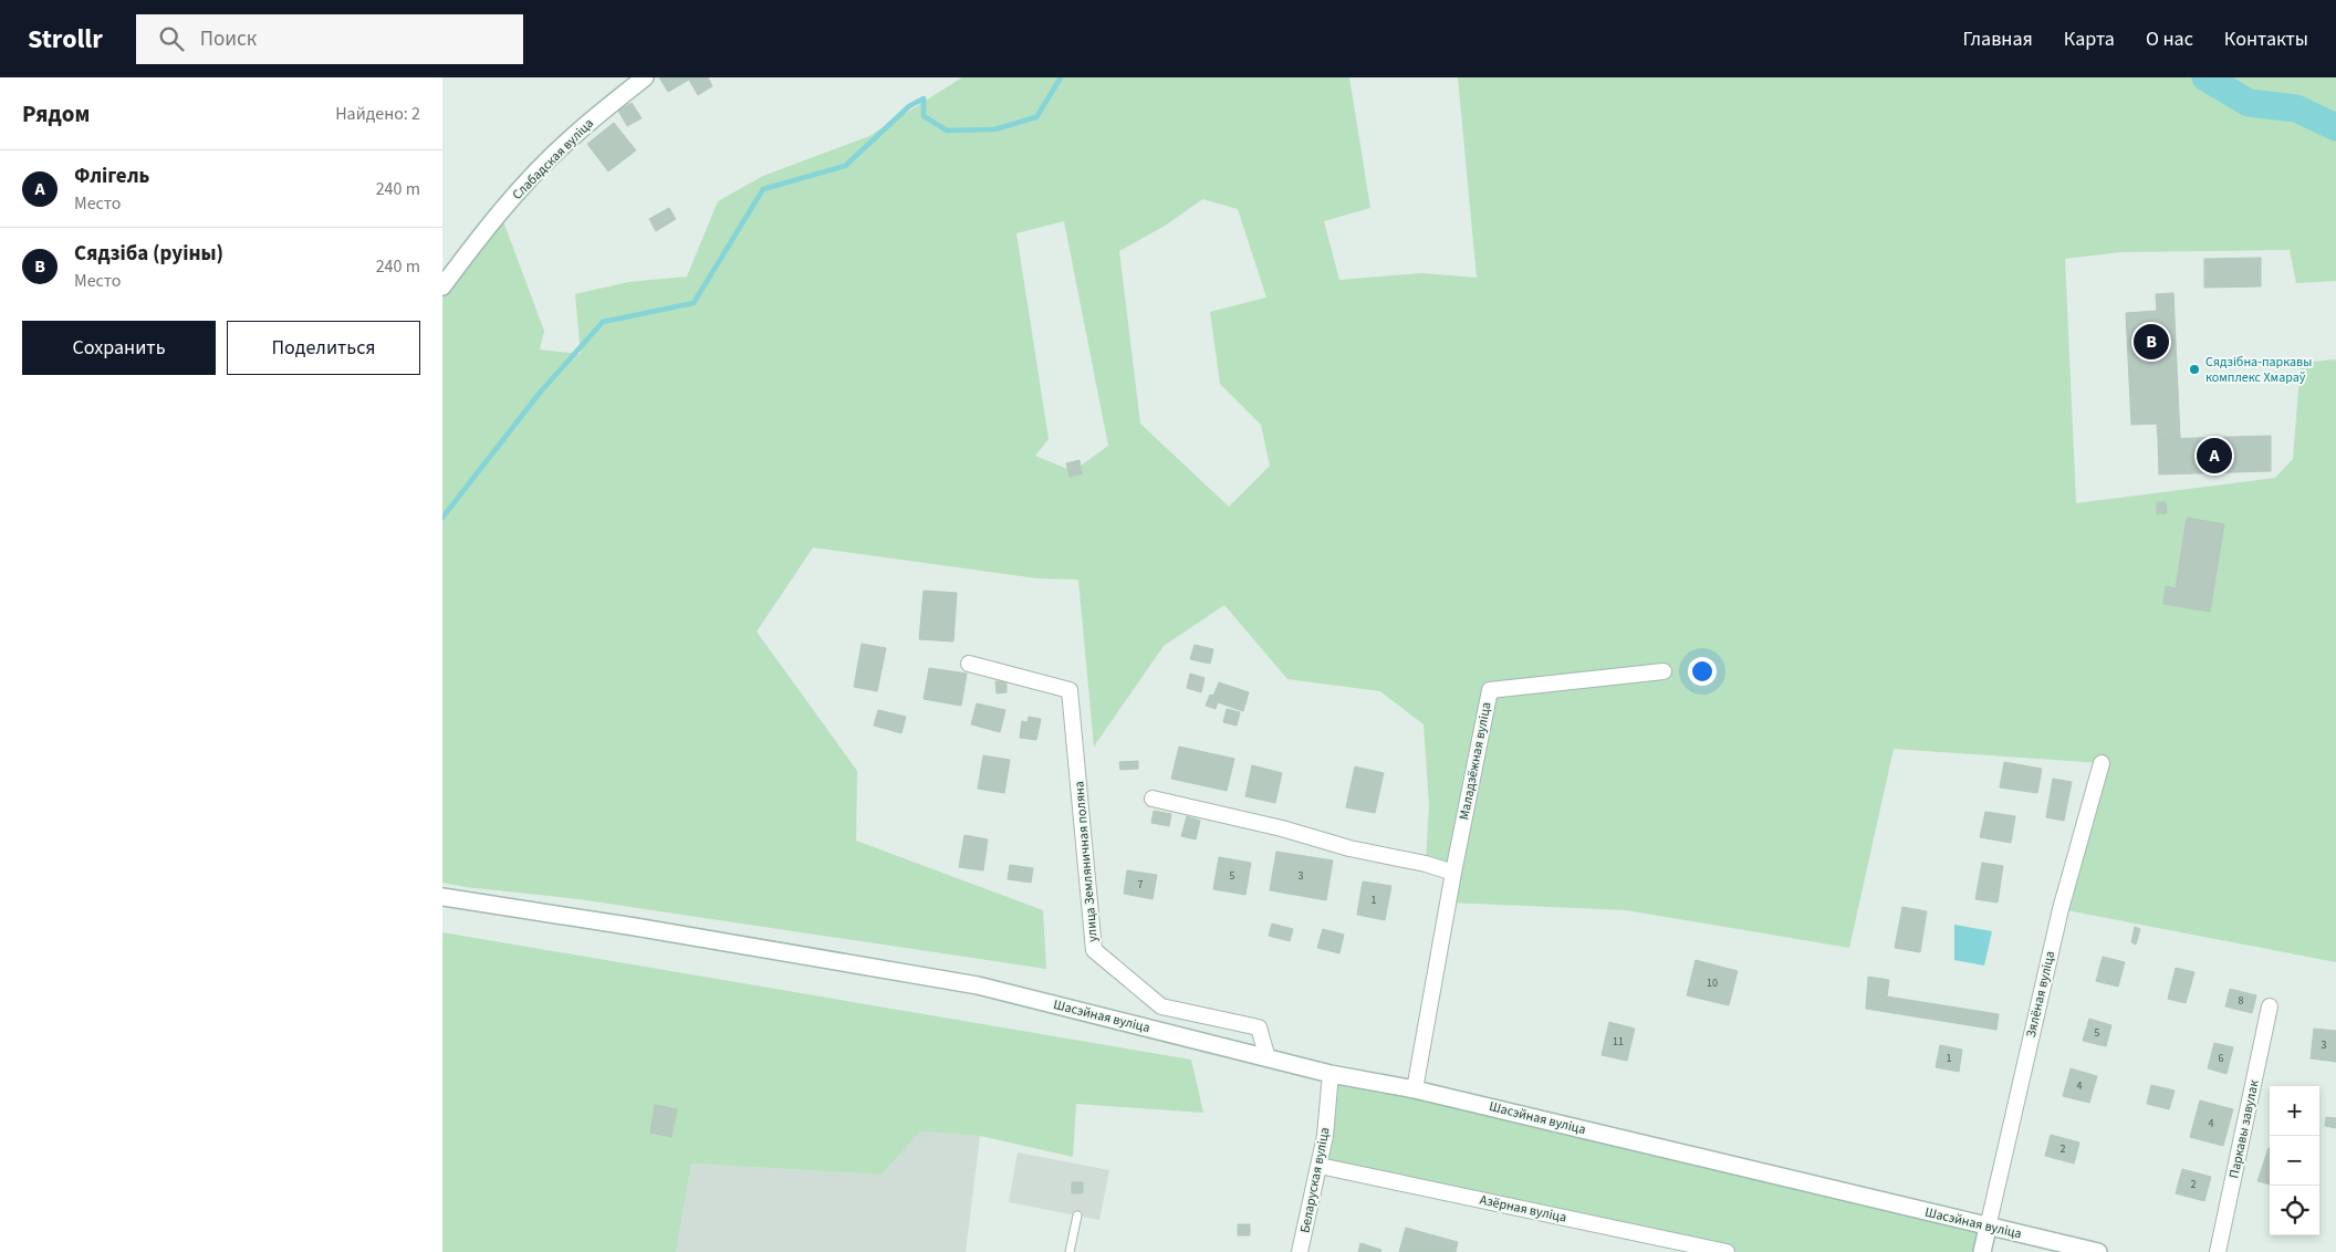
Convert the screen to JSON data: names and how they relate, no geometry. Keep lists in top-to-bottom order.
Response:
{
  "streets": {
    "main road": ["Слабадская вуліца", "Шасэйная вуліца"],
    "street": [
      "Маладзёжная вуліца",
      "улица Земляничная поляна",
      "Зялёная вуліца",
      "Паркавы завулак",
      "Беларуская вуліца",
      "Азёрная вуліца"
    ]
  },
  "crossings": [
    ["Маладзёжная вуліца", "Шасэйная вуліца"],
    ["улица Земляничная поляна", "Шасэйная вуліца"],
    ["Зялёная вуліца", "Шасэйная вуліца"],
    ["Шасэйная вуліца", "Беларуская вуліца"],
    ["Беларуская вуліца", "Азёрная вуліца"]
  ],
  "places": ["Сядзібна-паркавы комплекс Хмараў"],
  "house_numbers": [
    "5",
    "3",
    "7",
    "1",
    "10",
    "8",
    "5",
    "11",
    "3",
    "1",
    "6",
    "4",
    "4",
    "2",
    "2"
  ],
  "page": {
    "header": "Strollr",
    "search": "Поиск",
    "nav": [
      "Главная",
      "Карта",
      "О нас",
      "Контакты"
    ],
    "heading": ["Рядом", "Найдено: 2"],
    "list": [
      {
        "mark": "A",
        "name": "Флігель",
        "note": "Место",
        "value": "240 m"
      },
      {
        "mark": "B",
        "name": "Сядзіба (руіны)",
        "note": "Место",
        "value": "240 m"
      }
    ],
    "buttons": ["Сохранить", "Поделиться"],
    "pins": ["B", "A"],
    "map_buttons": ["+", "−"]
  }
}
